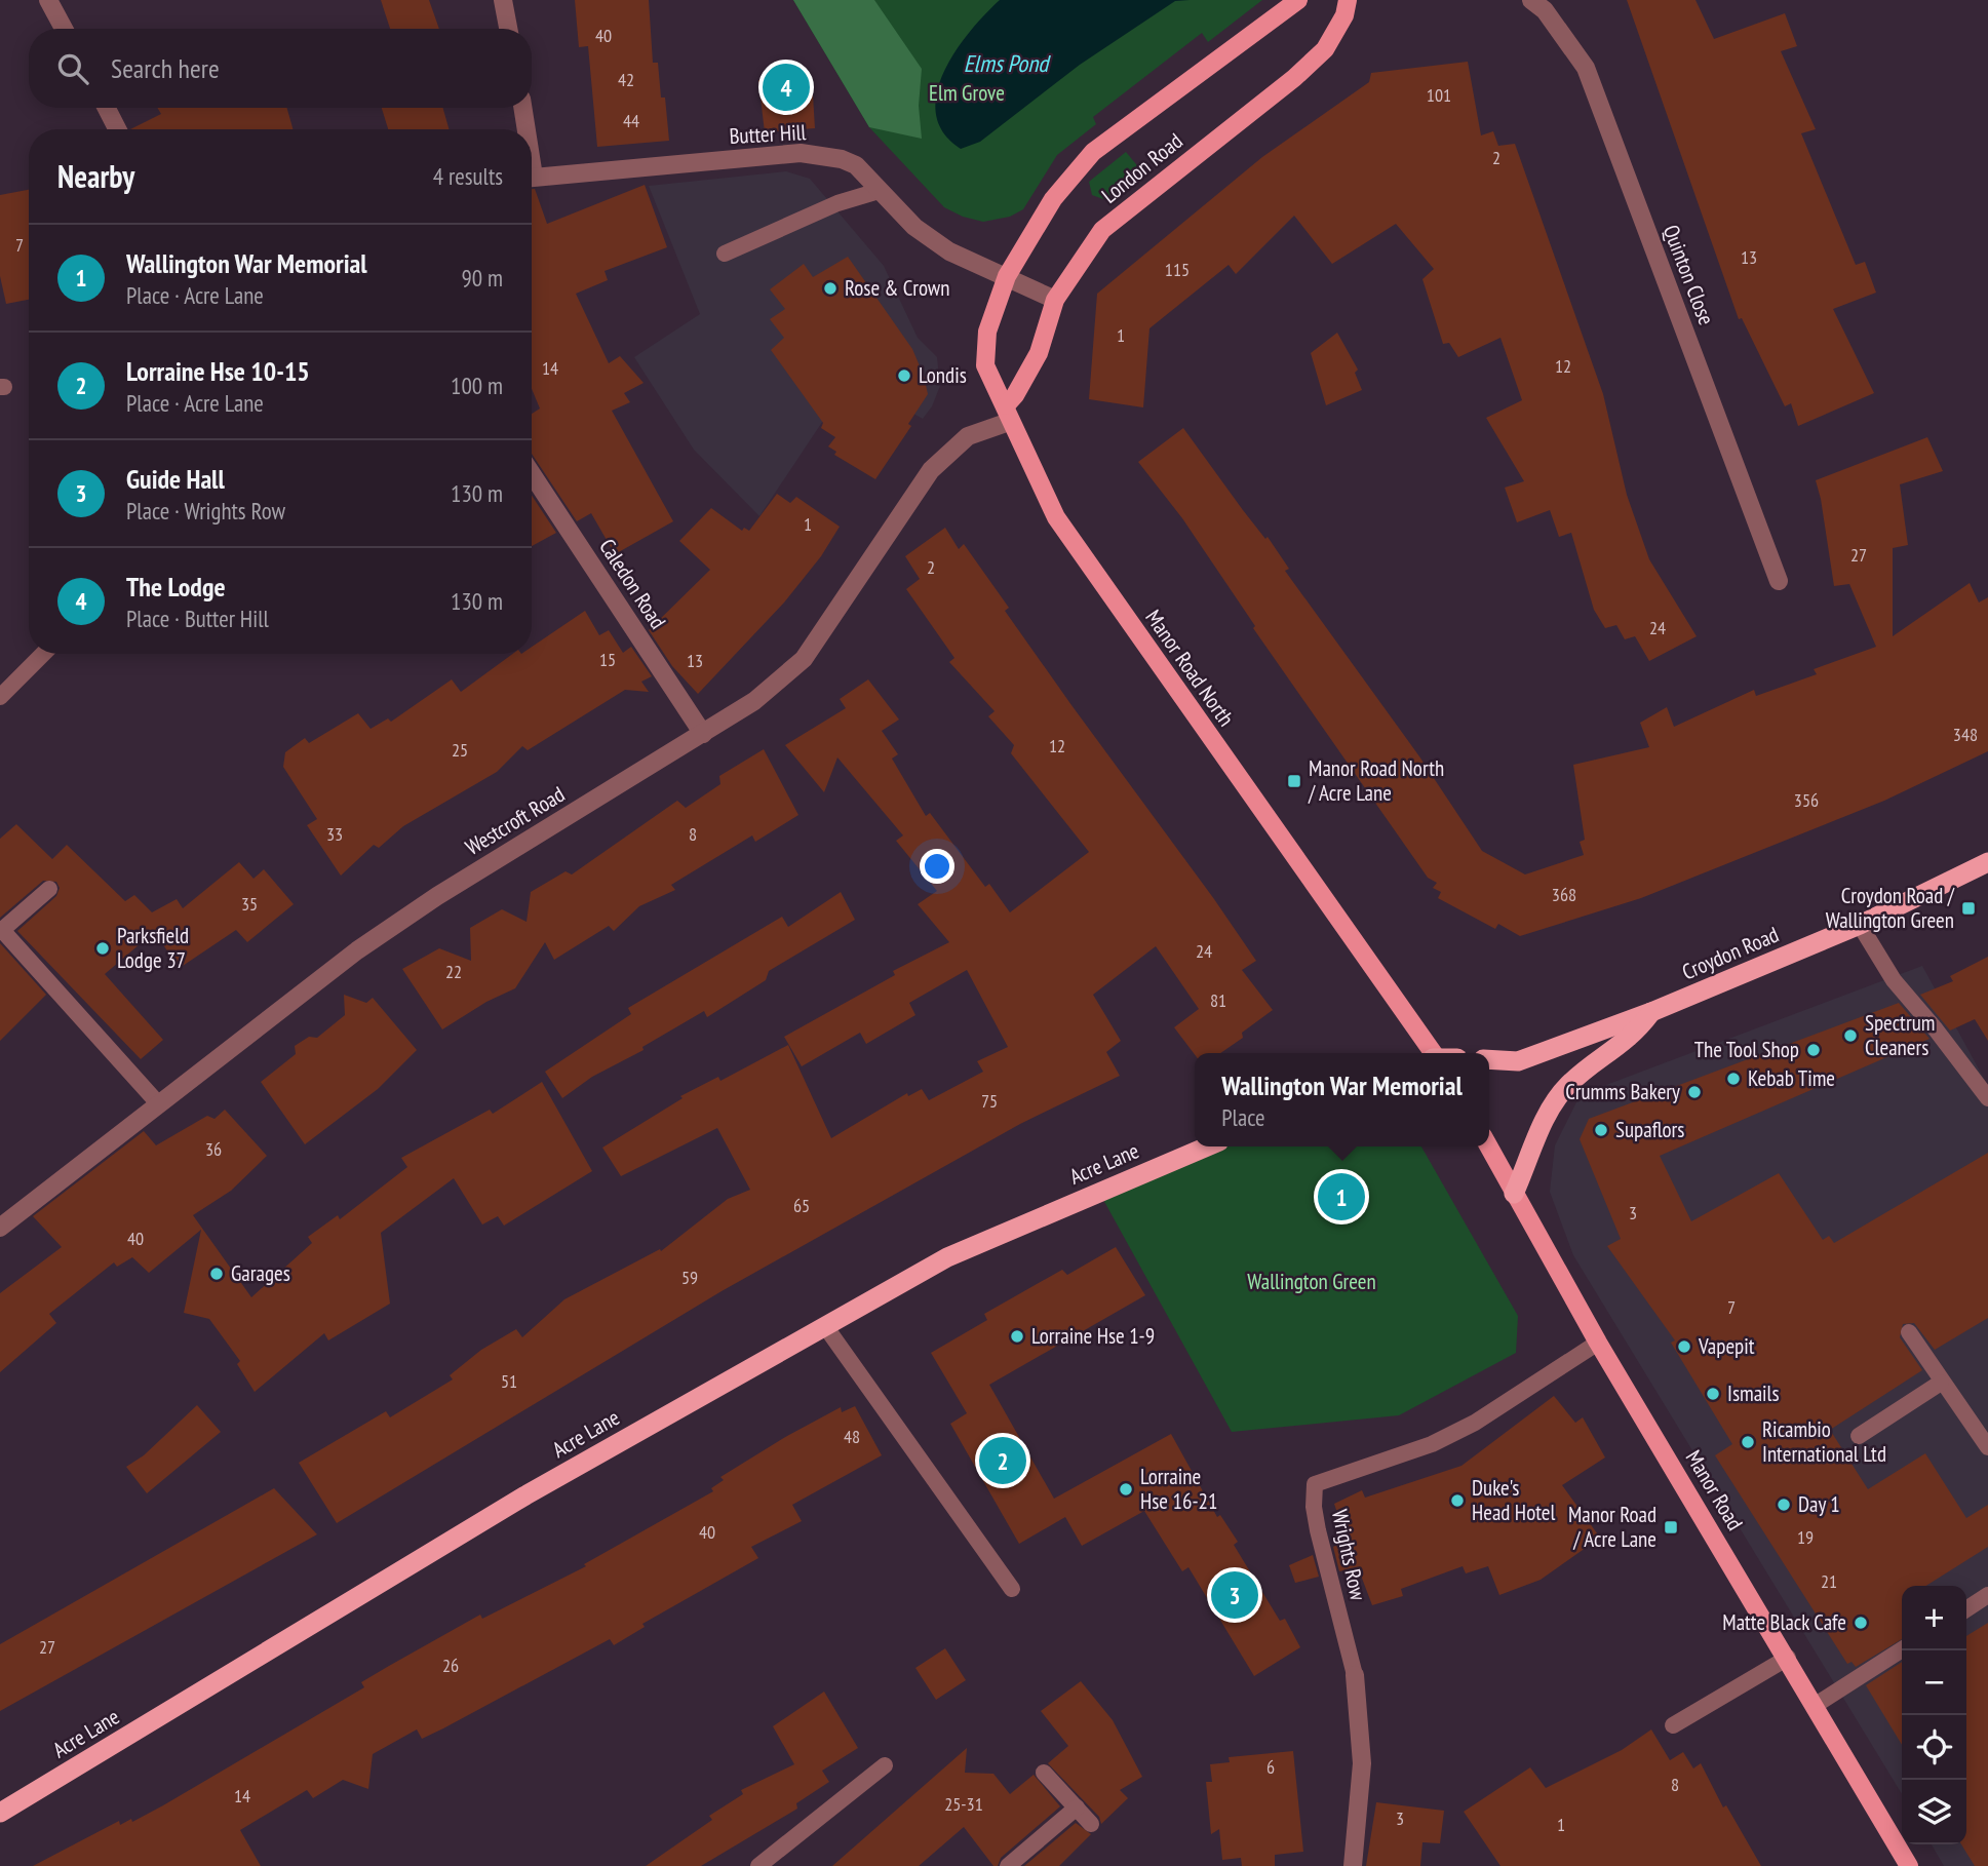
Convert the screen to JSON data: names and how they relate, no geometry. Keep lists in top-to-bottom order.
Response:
{
  "streets": {
    "highway": ["Croydon Road", "Acre Lane"],
    "main road": ["London Road", "Manor Road North", "Manor Road"],
    "street": [
      "Butter Hill",
      "Quinton Close",
      "Caledon Road",
      "Westcroft Road",
      "Wrights Row"
    ]
  },
  "crossings": [
    ["Butter Hill", "London Road"],
    ["Butter Hill", "Manor Road North"],
    ["London Road", "Manor Road North"],
    ["London Road", "Westcroft Road"],
    ["Caledon Road", "Westcroft Road"],
    ["Manor Road North", "Westcroft Road"],
    ["Manor Road", "Wrights Row"]
  ],
  "water": ["Elms Pond"],
  "parks": ["Elm Grove", "Wallington Green"],
  "places": {
    "other": [
      "Rose & Crown",
      "Londis",
      "Parksfield Lodge 37",
      "Spectrum Cleaners",
      "The Tool Shop",
      "Kebab Time",
      "Crumms Bakery",
      "Supaflors",
      "Garages",
      "Lorraine Hse 1-9",
      "Vapepit",
      "Ismails",
      "Ricambio International Ltd",
      "Lorraine Hse 16-21",
      "Duke's Head Hotel",
      "Day 1",
      "Matte Black Cafe"
    ],
    "transit": ["Manor Road North / Acre Lane", "Croydon Road / Wallington Green", "Manor Road / Acre Lane"]
  },
  "house_numbers": [
    "40",
    "42",
    "101",
    "44",
    "2",
    "7",
    "13",
    "115",
    "1",
    "12",
    "14",
    "1",
    "27",
    "2",
    "24",
    "15",
    "13",
    "348",
    "12",
    "25",
    "356",
    "33",
    "8",
    "368",
    "35",
    "24",
    "22",
    "81",
    "75",
    "36",
    "65",
    "3",
    "40",
    "59",
    "7",
    "51",
    "48",
    "40",
    "19",
    "21",
    "27",
    "26",
    "6",
    "8",
    "14",
    "25-31",
    "3",
    "1"
  ],
  "page": {
    "search": "Search here",
    "pins": [
      "4",
      "1",
      "2",
      "3"
    ],
    "heading": ["Nearby", "4 results"],
    "list": [
      {
        "mark": "1",
        "name": "Wallington War Memorial",
        "note": "Place · Acre Lane",
        "value": "90 m"
      },
      {
        "mark": "2",
        "name": "Lorraine Hse 10-15",
        "note": "Place · Acre Lane",
        "value": "100 m"
      },
      {
        "mark": "3",
        "name": "Guide Hall",
        "note": "Place · Wrights Row",
        "value": "130 m"
      },
      {
        "mark": "4",
        "name": "The Lodge",
        "note": "Place · Butter Hill",
        "value": "130 m"
      }
    ],
    "popup": ["Wallington War Memorial", "Place"],
    "map_buttons": ["+", "−"]
  }
}
